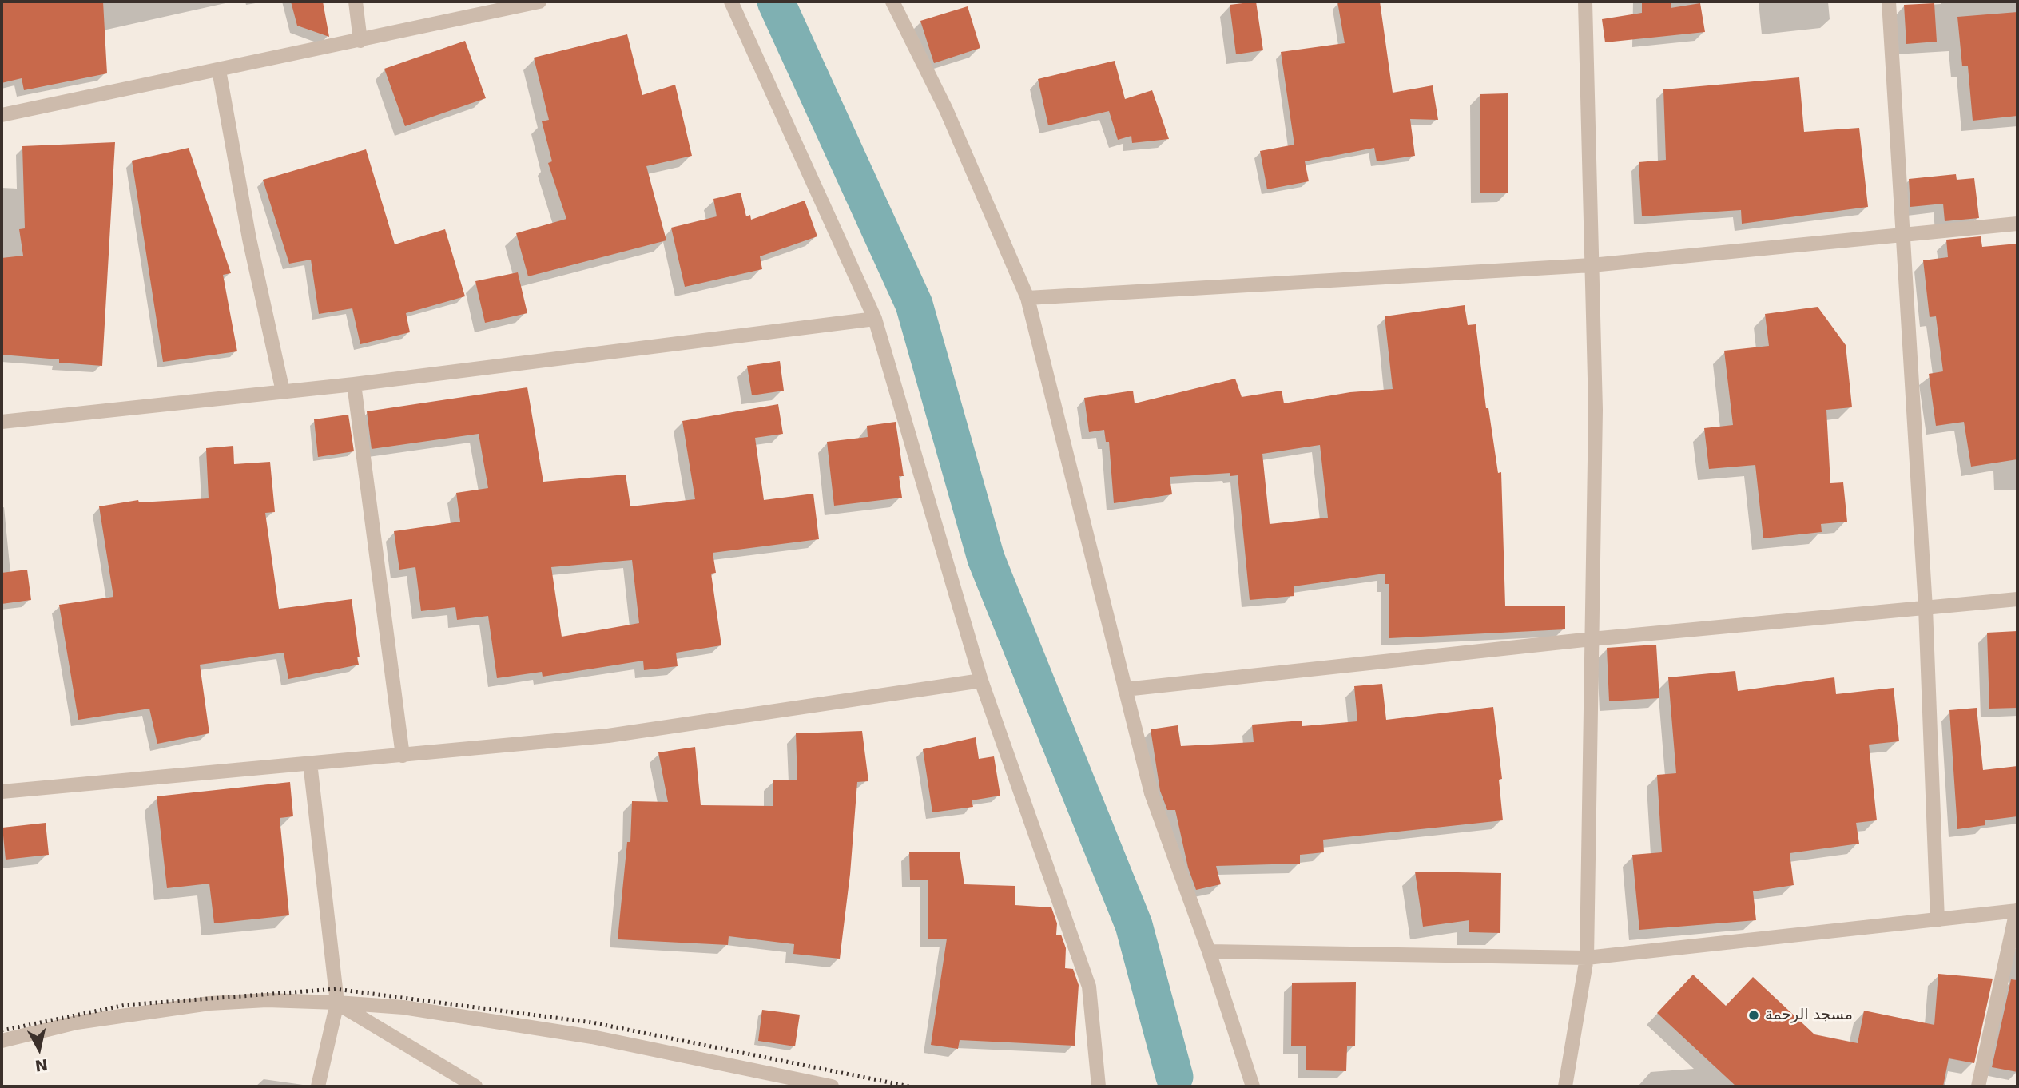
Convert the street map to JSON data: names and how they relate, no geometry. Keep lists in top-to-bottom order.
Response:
{
  "places": ["مسجد الرحمة"],
  "north": "bottom"
}
